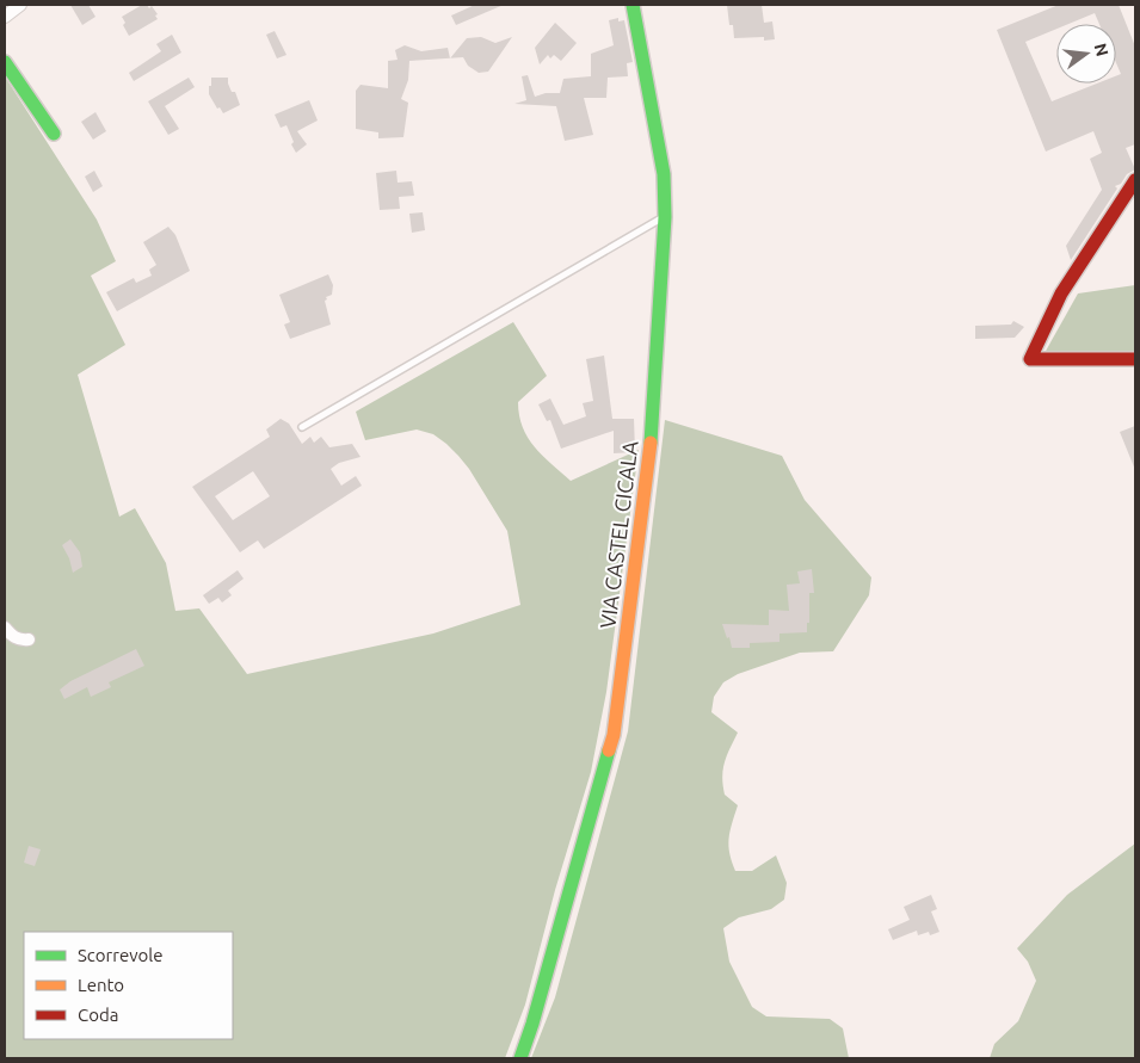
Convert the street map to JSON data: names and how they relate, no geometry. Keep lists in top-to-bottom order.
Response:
{
  "streets": {
    "street": ["VIA CASTEL CICALA"]
  },
  "legend": ["Scorrevole", "Lento", "Coda"],
  "north": "right"
}
